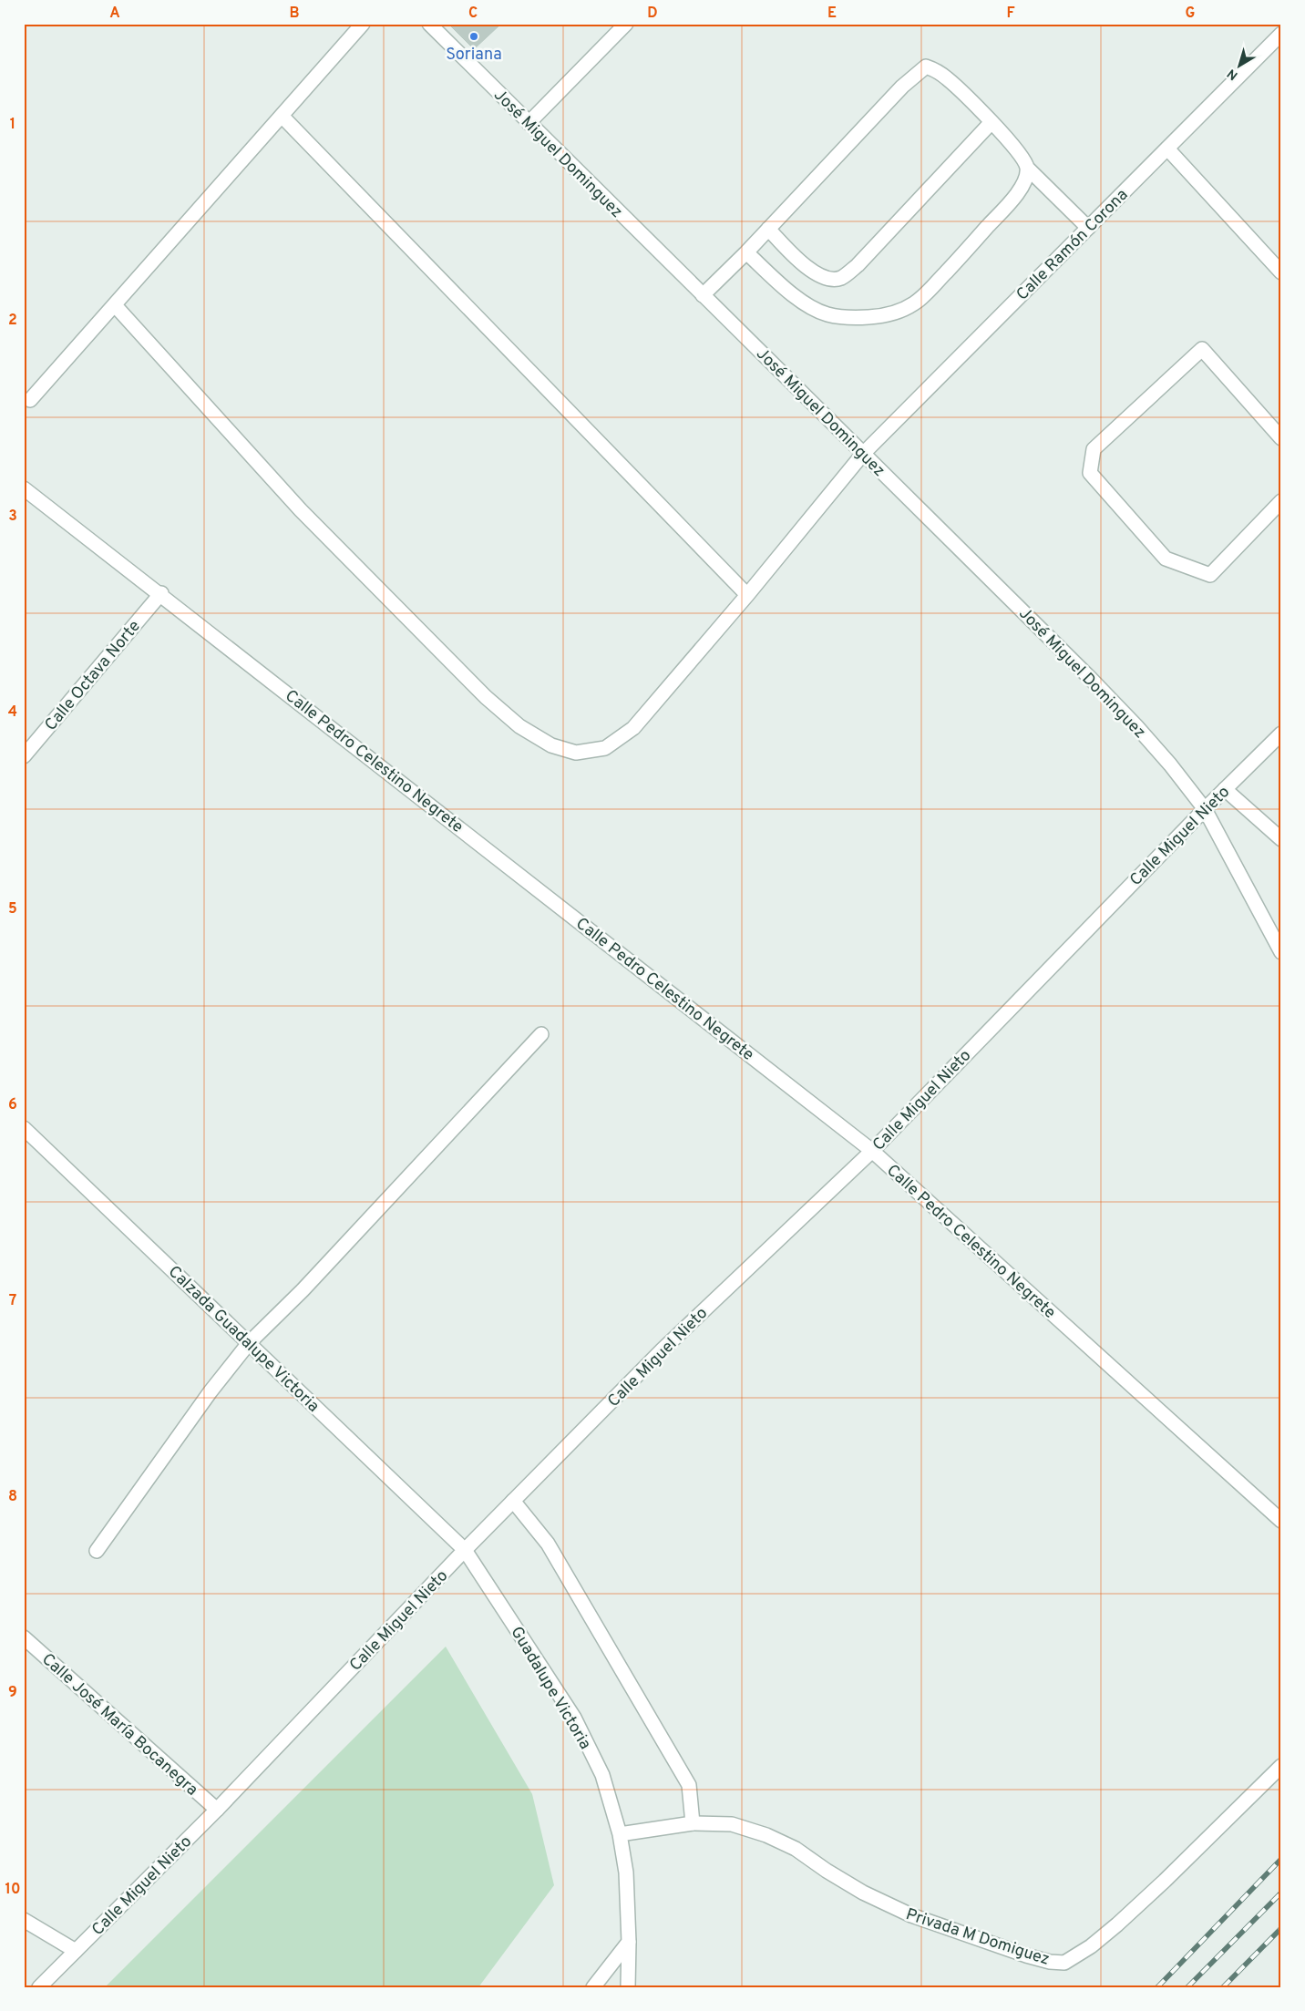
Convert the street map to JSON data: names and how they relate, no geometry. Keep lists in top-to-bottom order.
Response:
{
  "streets": {
    "street": [
      "José Miguel Dominguez",
      "Calle Ramón Corona",
      "Calle Octava Norte",
      "Calle Pedro Celestino Negrete",
      "Calle Miguel Nieto",
      "Calzada Guadalupe Victoria",
      "Guadalupe Victoria",
      "Calle José María Bocanegra",
      "Privada M Domiguez"
    ]
  },
  "crossings": [
    ["José Miguel Dominguez", "Calle Ramón Corona"],
    ["José Miguel Dominguez", "Calle Miguel Nieto"],
    ["Calle Octava Norte", "Calle Pedro Celestino Negrete"],
    ["Calle Pedro Celestino Negrete", "Calle Miguel Nieto"],
    ["Calle Miguel Nieto", "Calzada Guadalupe Victoria"],
    ["Calle Miguel Nieto", "Guadalupe Victoria"],
    ["Calle Miguel Nieto", "Calle José María Bocanegra"],
    ["Calzada Guadalupe Victoria", "Guadalupe Victoria"],
    ["Guadalupe Victoria", "Privada M Domiguez"]
  ],
  "places": ["Soriana"],
  "north": "bottom left",
  "grid": {
    "columns": [
      "A",
      "B",
      "C",
      "D",
      "E",
      "F",
      "G"
    ],
    "rows": [
      "1",
      "2",
      "3",
      "4",
      "5",
      "6",
      "7",
      "8",
      "9",
      "10"
    ]
  }
}
